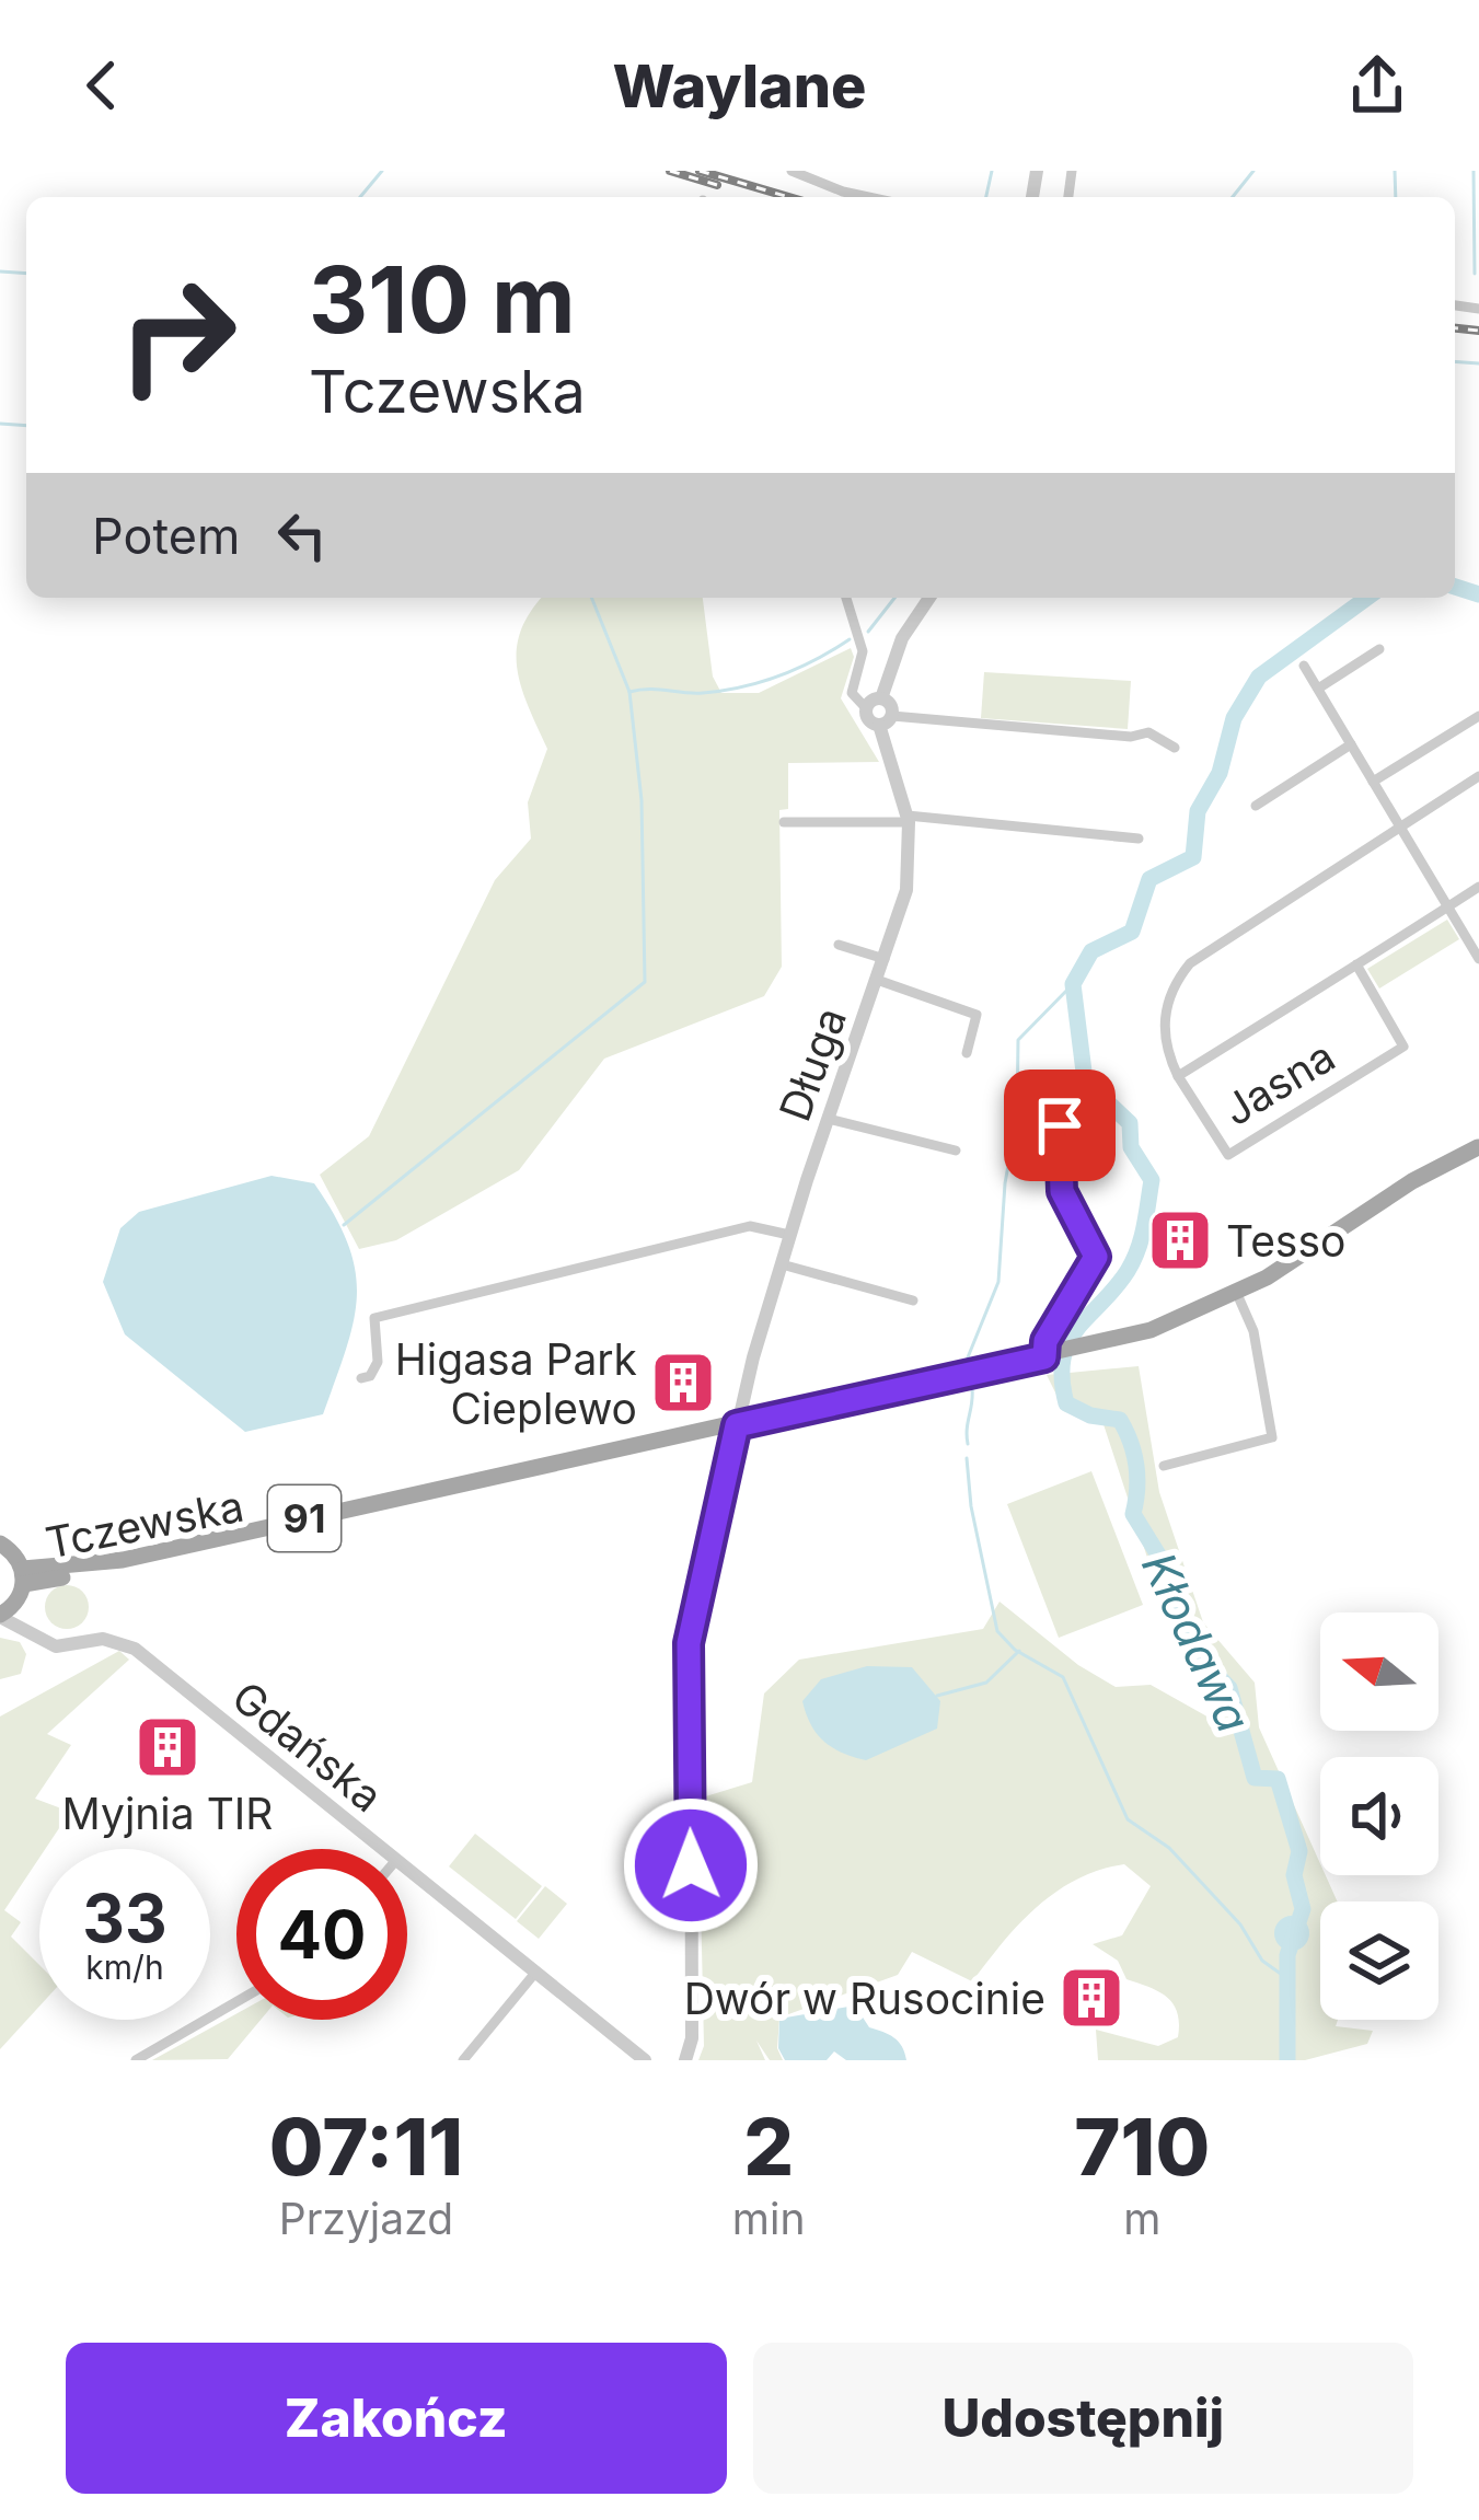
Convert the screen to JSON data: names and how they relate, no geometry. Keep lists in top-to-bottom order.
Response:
{
  "streets": {
    "main road": ["91", "Tczewska"],
    "street": ["Długa", "Jasna", "Gdańska"]
  },
  "crossings": [
    ["Długa", "Tczewska"]
  ],
  "water": ["Kłodawa"],
  "places": {
    "building": [
      "Tesso",
      "Higasa Park Cieplewo",
      "Myjnia TIR",
      "Dwór w Rusocinie"
    ]
  },
  "north": "left",
  "page": {
    "header": "Waylane",
    "turn": ["310 m", "Tczewska"],
    "then": "Potem",
    "speed": "33 km/h",
    "limit": "40",
    "eta": [
      "07:11",
      "Przyjazd",
      "2",
      "min",
      "710",
      "m"
    ],
    "buttons": ["Zakończ", "Udostępnij"]
  }
}
